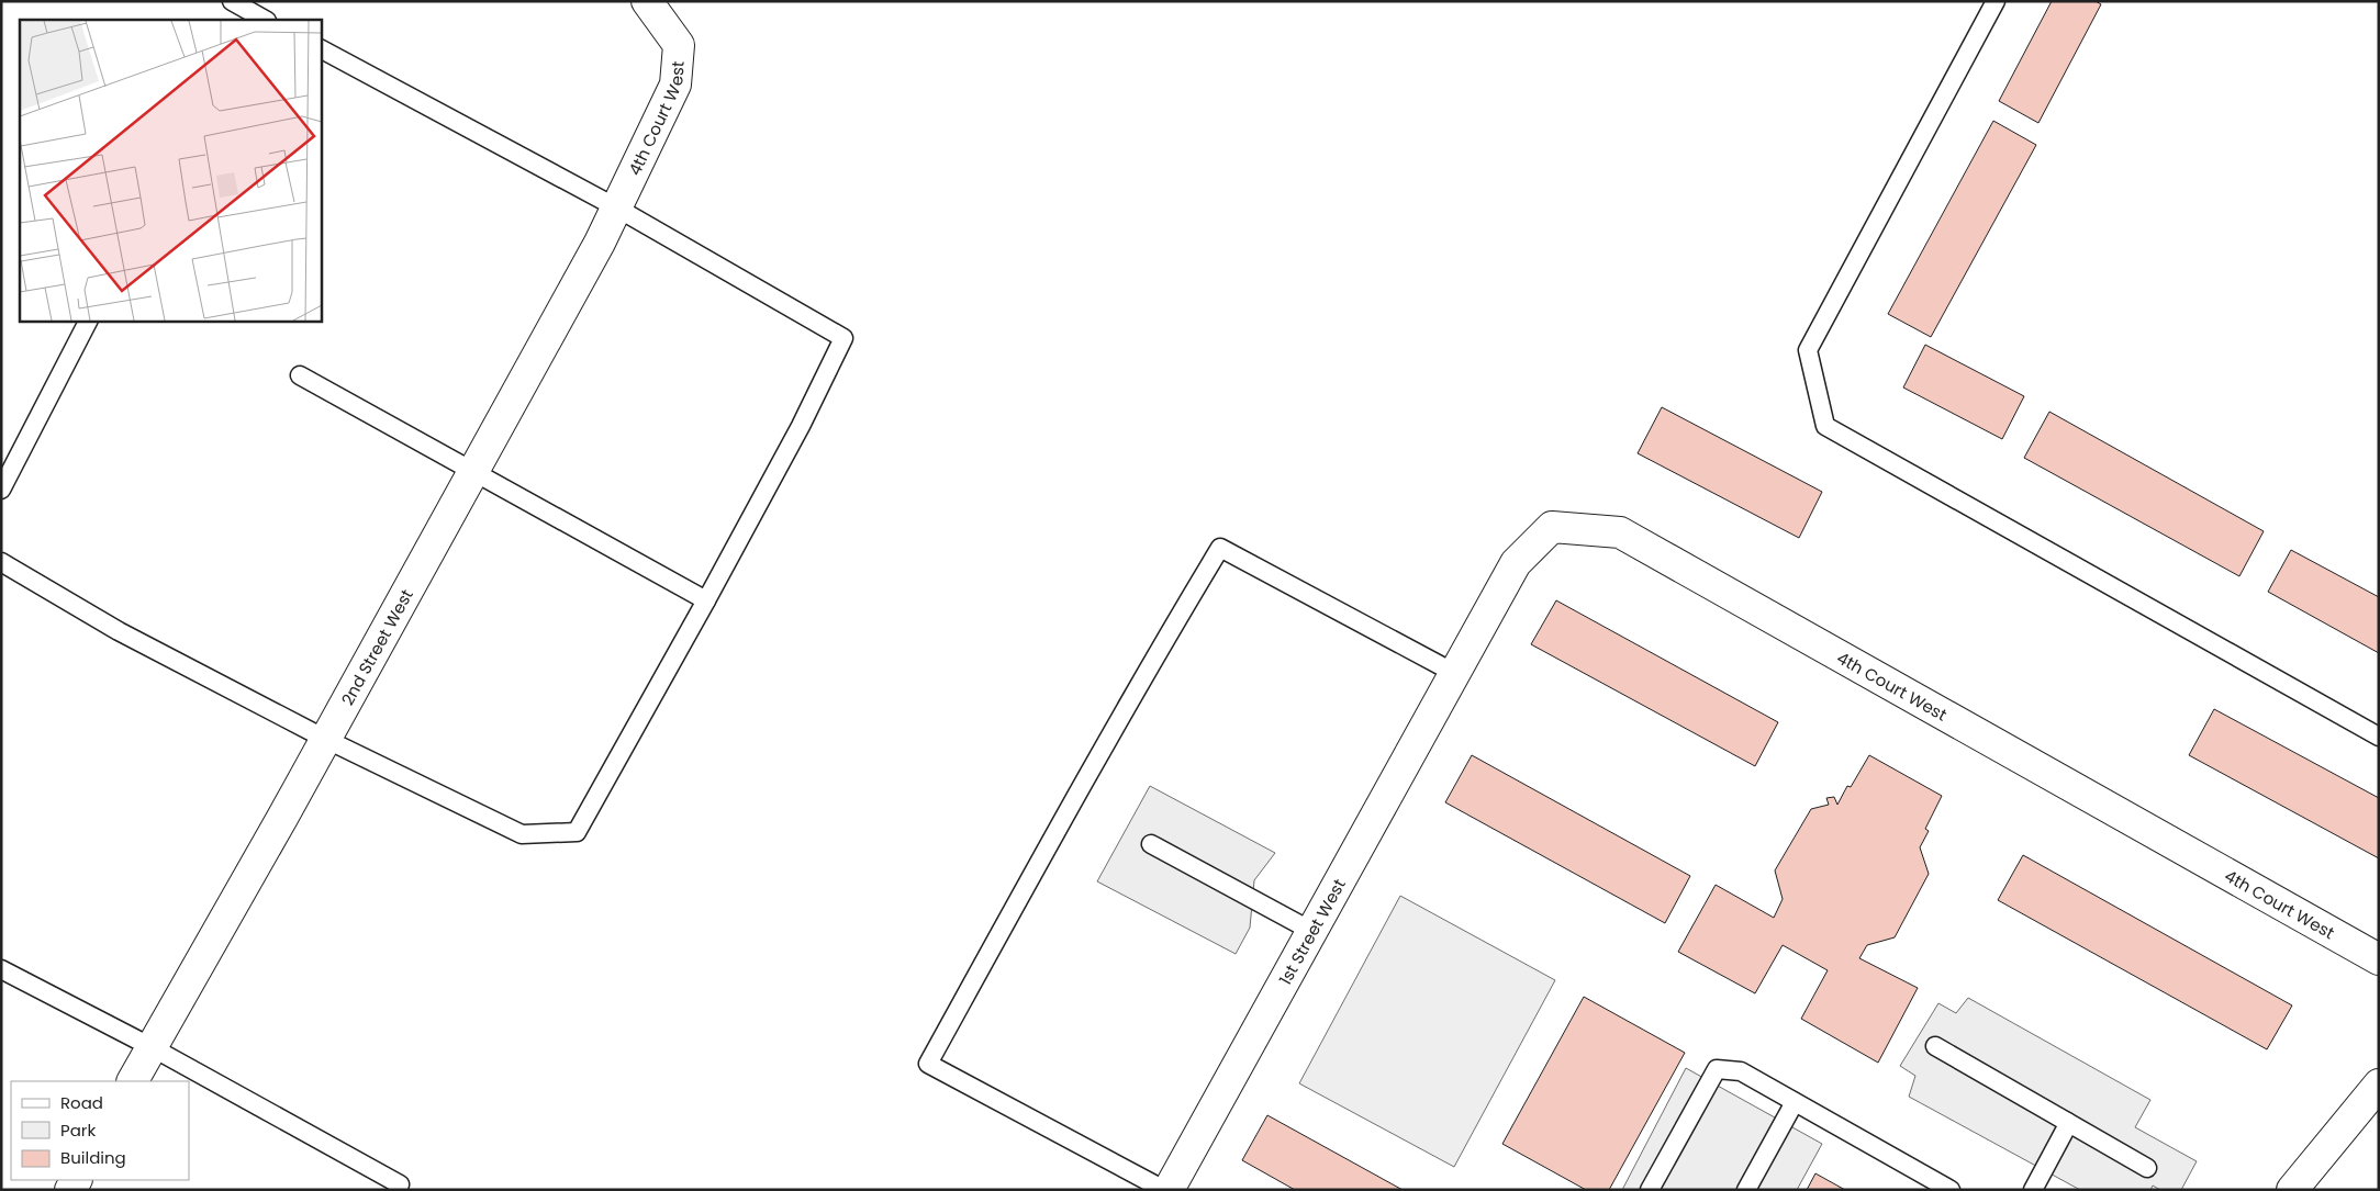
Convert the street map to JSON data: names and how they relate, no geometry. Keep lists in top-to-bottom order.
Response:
{
  "streets": {
    "street": ["4th Court West", "2nd Street West", "1st Street West"]
  },
  "crossings": [
    ["4th Court West", "2nd Street West"],
    ["4th Court West", "1st Street West"]
  ],
  "legend": ["Road", "Park", "Building"]
}
